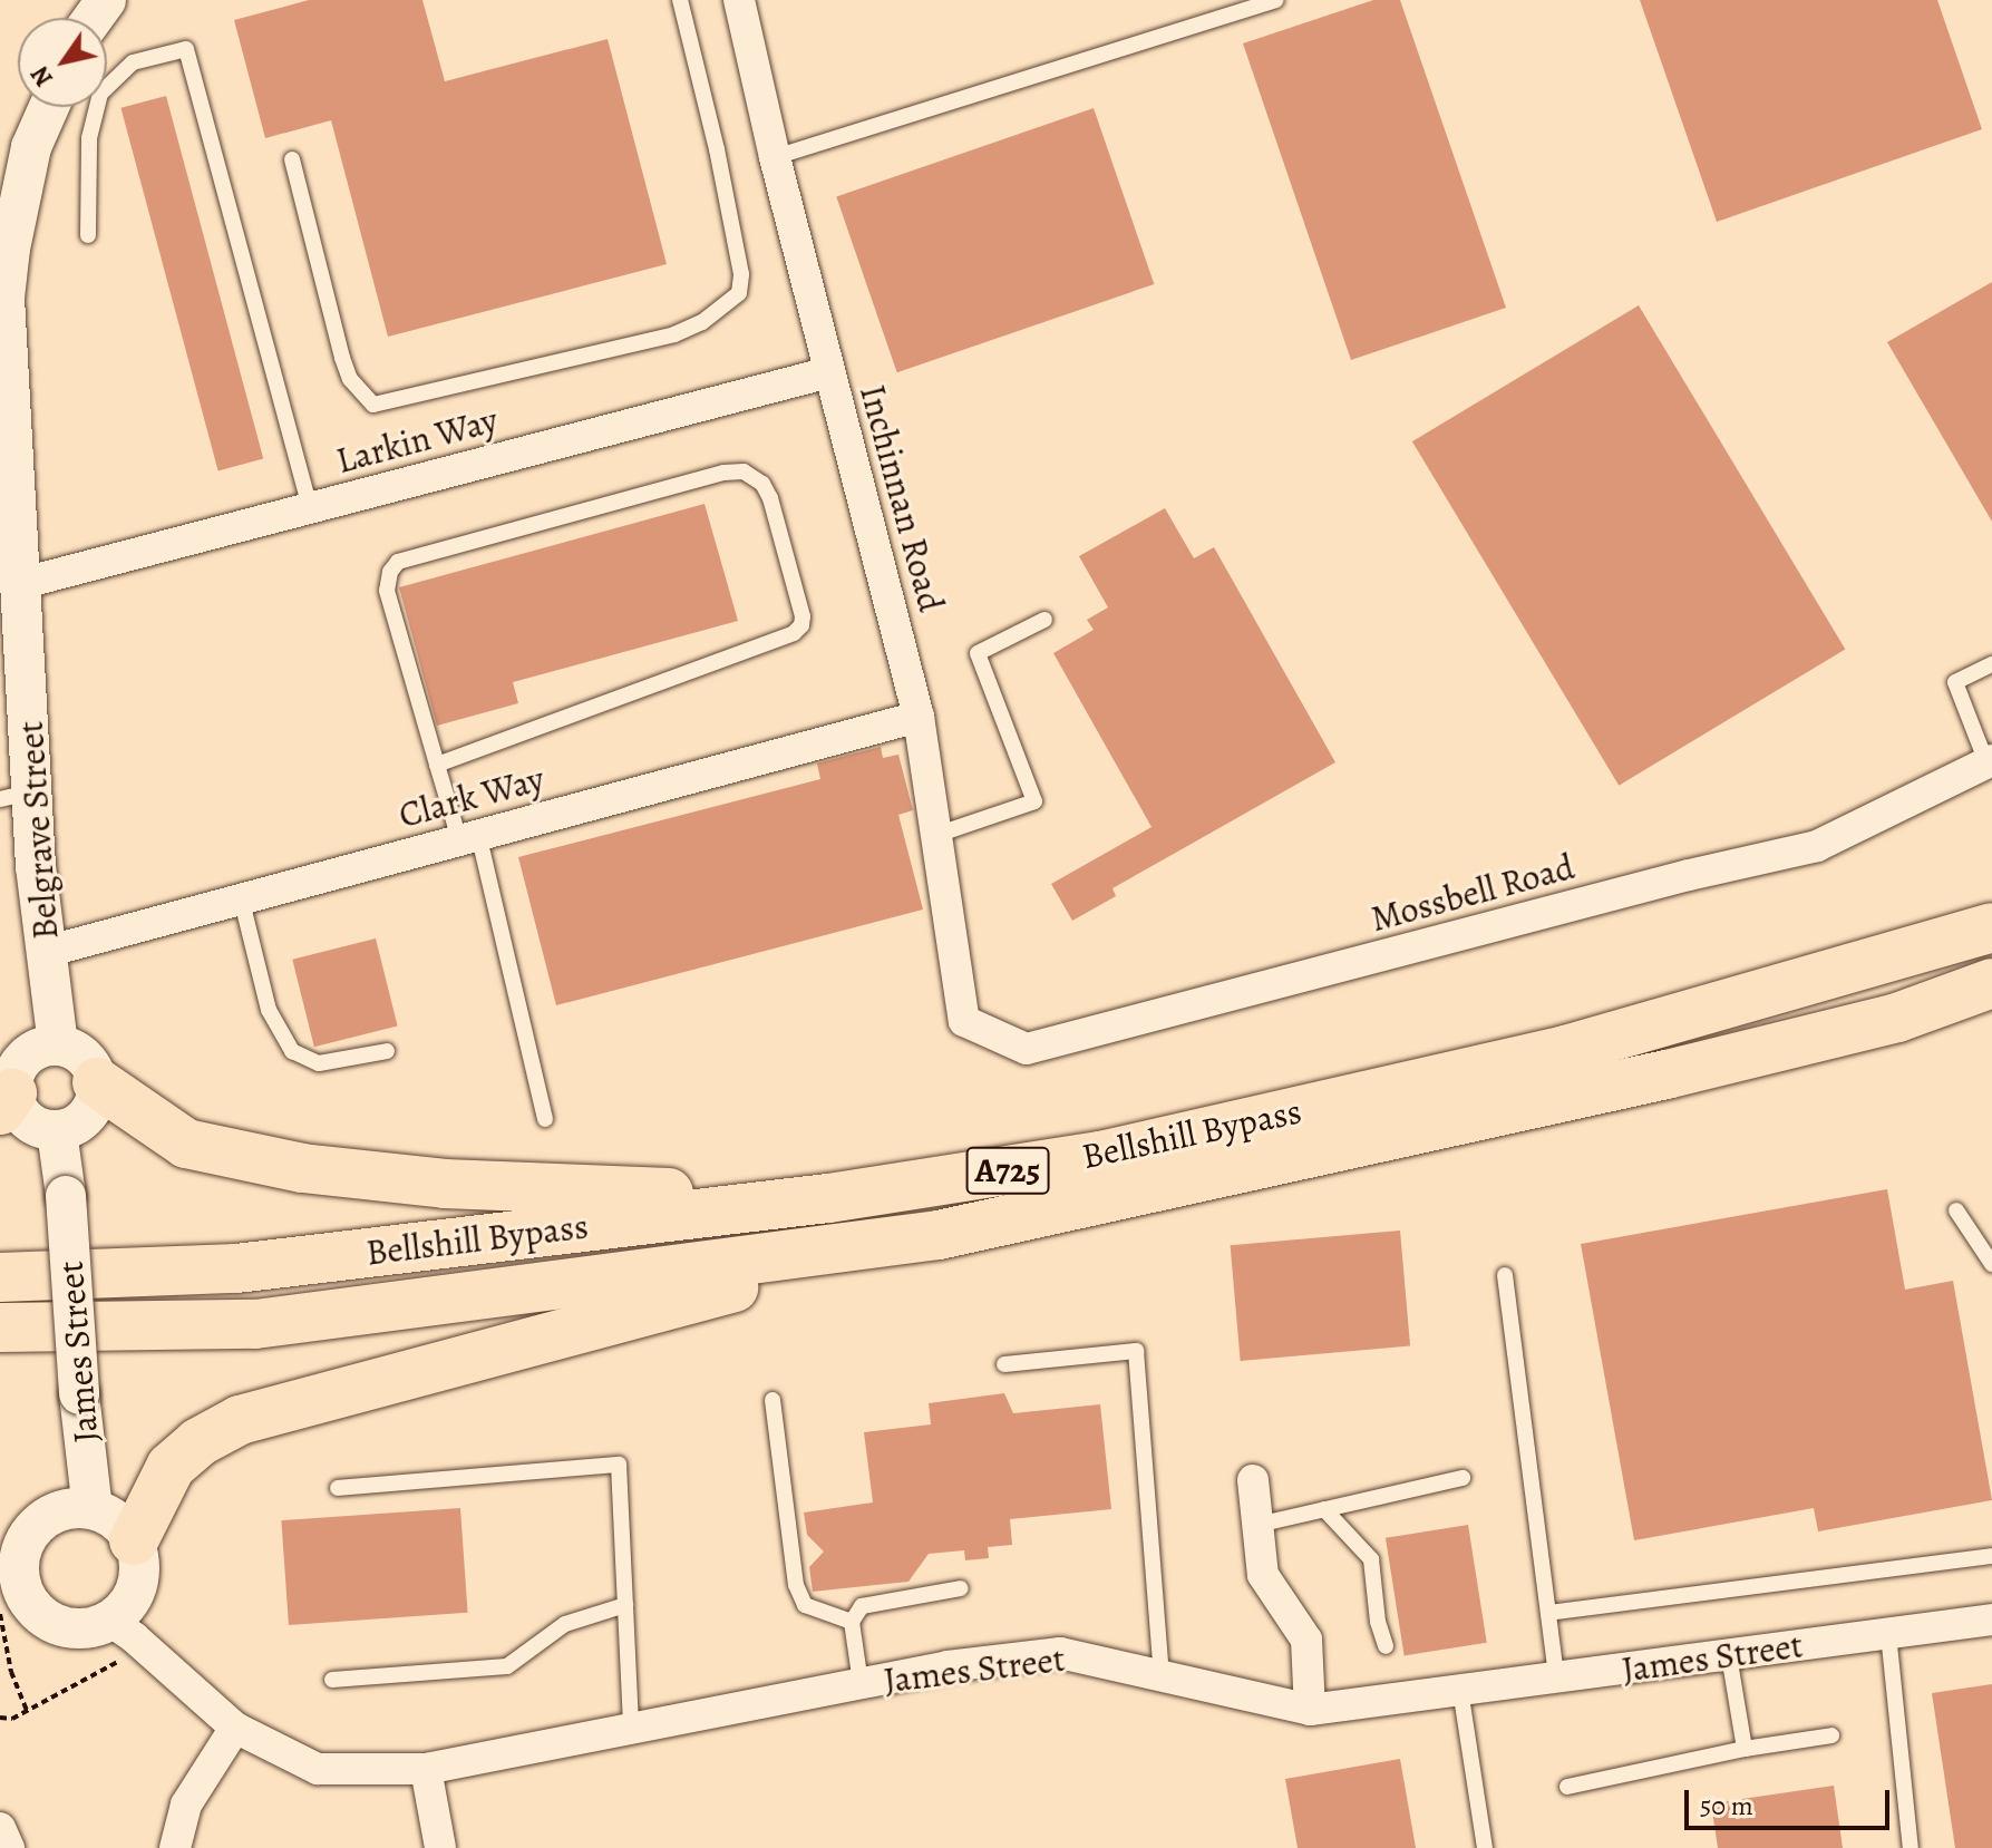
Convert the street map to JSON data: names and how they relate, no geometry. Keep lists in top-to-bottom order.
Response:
{
  "streets": {
    "highway": ["Bellshill Bypass", "A725"],
    "street": [
      "Larkin Way",
      "Inchinnan Road",
      "Clark Way",
      "Belgrave Street",
      "Mossbell Road",
      "James Street"
    ]
  },
  "crossings": [
    ["Larkin Way", "Inchinnan Road"],
    ["Larkin Way", "Belgrave Street"],
    ["Inchinnan Road", "Clark Way"],
    ["Inchinnan Road", "Mossbell Road"],
    ["Clark Way", "Belgrave Street"],
    ["Belgrave Street", "James Street"],
    ["Bellshill Bypass", "A725"]
  ],
  "scale_bar": "50 m",
  "north": "bottom left"
}
